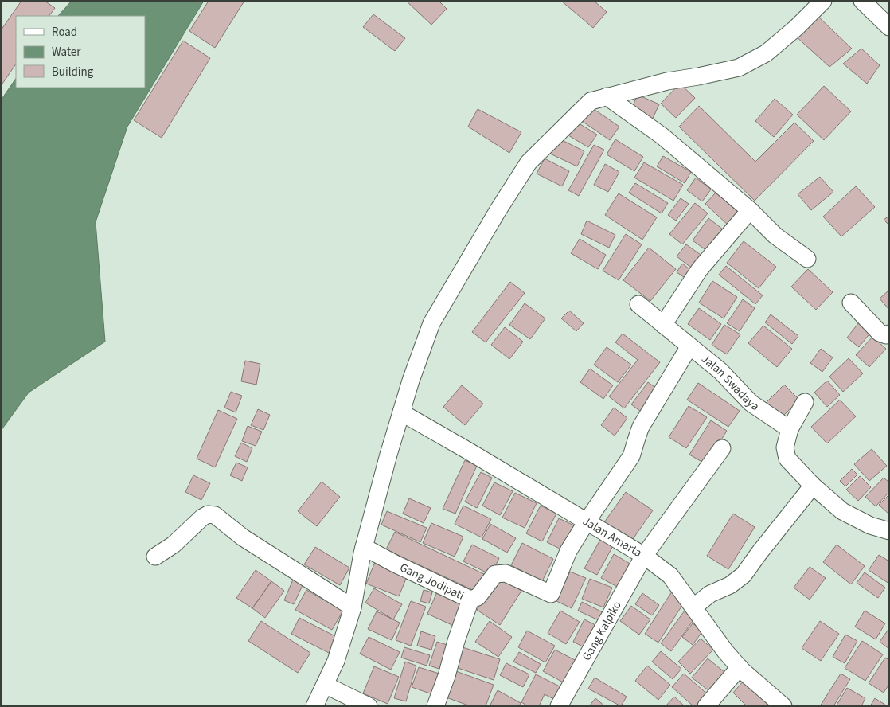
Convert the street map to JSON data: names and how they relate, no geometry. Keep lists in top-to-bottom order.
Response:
{
  "streets": {
    "street": [
      "Jalan Swadaya",
      "Jalan Amarta",
      "Gang Jodipati",
      "Gang Kalpiko"
    ]
  },
  "crossings": [
    ["Jalan Amarta", "Gang Jodipati"],
    ["Jalan Amarta", "Gang Kalpiko"]
  ],
  "legend": ["Road", "Water", "Building"]
}
